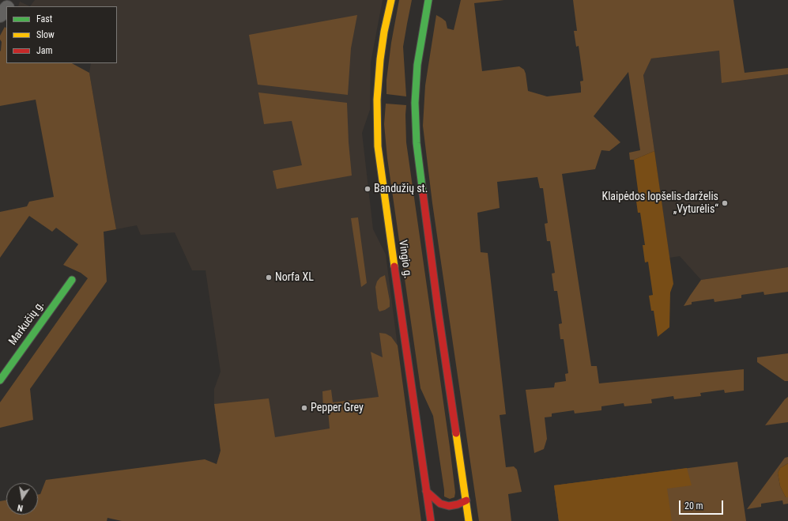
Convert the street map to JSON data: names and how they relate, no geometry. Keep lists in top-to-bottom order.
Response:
{
  "streets": {
    "main road": ["Vingio g.", "Markučių g."]
  },
  "places": [
    "Bandužių st.",
    "Klaipėdos lopšelis-darželis „Vyturėlis“",
    "Norfa XL",
    "Pepper Grey"
  ],
  "legend": ["Fast", "Slow", "Jam"],
  "scale_bar": "20 m",
  "north": "bottom"
}
